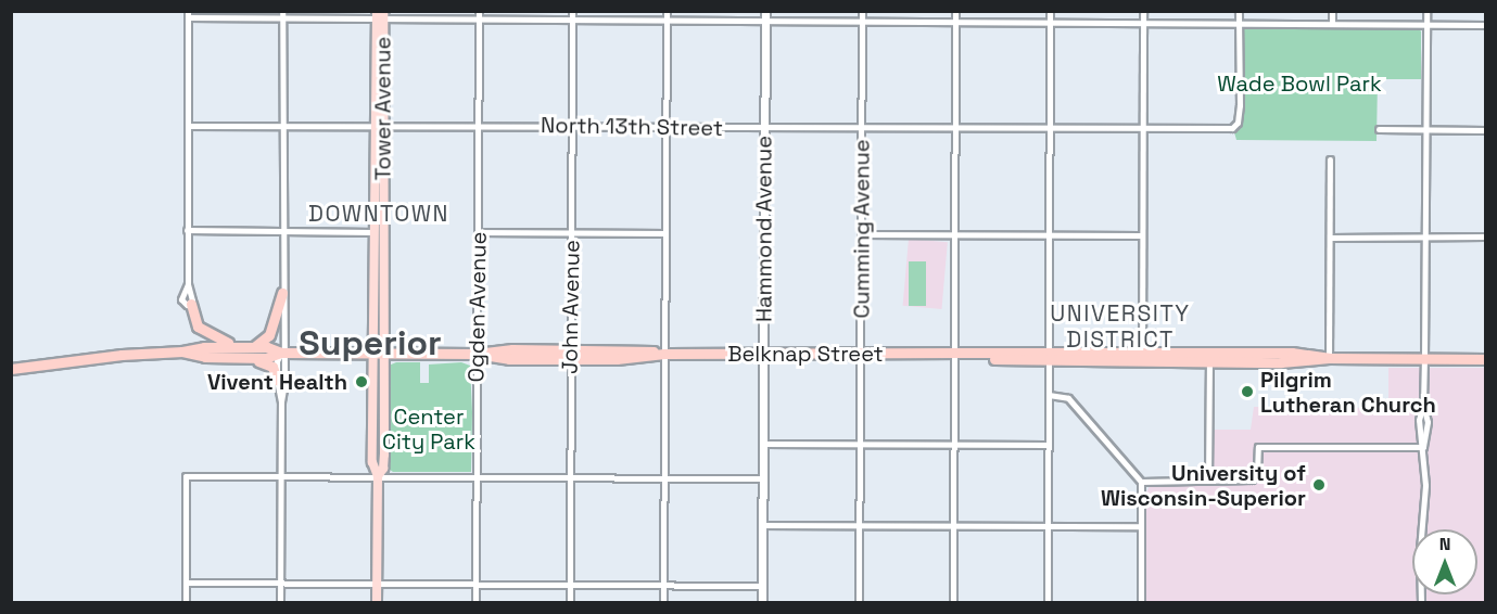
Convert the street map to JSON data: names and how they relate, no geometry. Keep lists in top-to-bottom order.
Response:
{
  "streets": {
    "highway": ["Belknap Street"],
    "main road": ["Tower Avenue"],
    "street": [
      "North 13th Street",
      "Hammond Avenue",
      "Cumming Avenue",
      "Ogden Avenue",
      "John Avenue"
    ]
  },
  "crossings": [
    ["Tower Avenue", "North 13th Street"],
    ["Tower Avenue", "Belknap Street"],
    ["North 13th Street", "Hammond Avenue"],
    ["North 13th Street", "Cumming Avenue"],
    ["North 13th Street", "Ogden Avenue"],
    ["North 13th Street", "John Avenue"],
    ["Hammond Avenue", "Belknap Street"],
    ["Cumming Avenue", "Belknap Street"],
    ["Ogden Avenue", "Belknap Street"],
    ["John Avenue", "Belknap Street"]
  ],
  "districts": ["DOWNTOWN", "UNIVERSITY DISTRICT", "Superior"],
  "parks": ["Wade Bowl Park", "Center City Park"],
  "places": ["Vivent Health", "Pilgrim Lutheran Church", "University of Wisconsin-Superior"],
  "north": "top"
}
